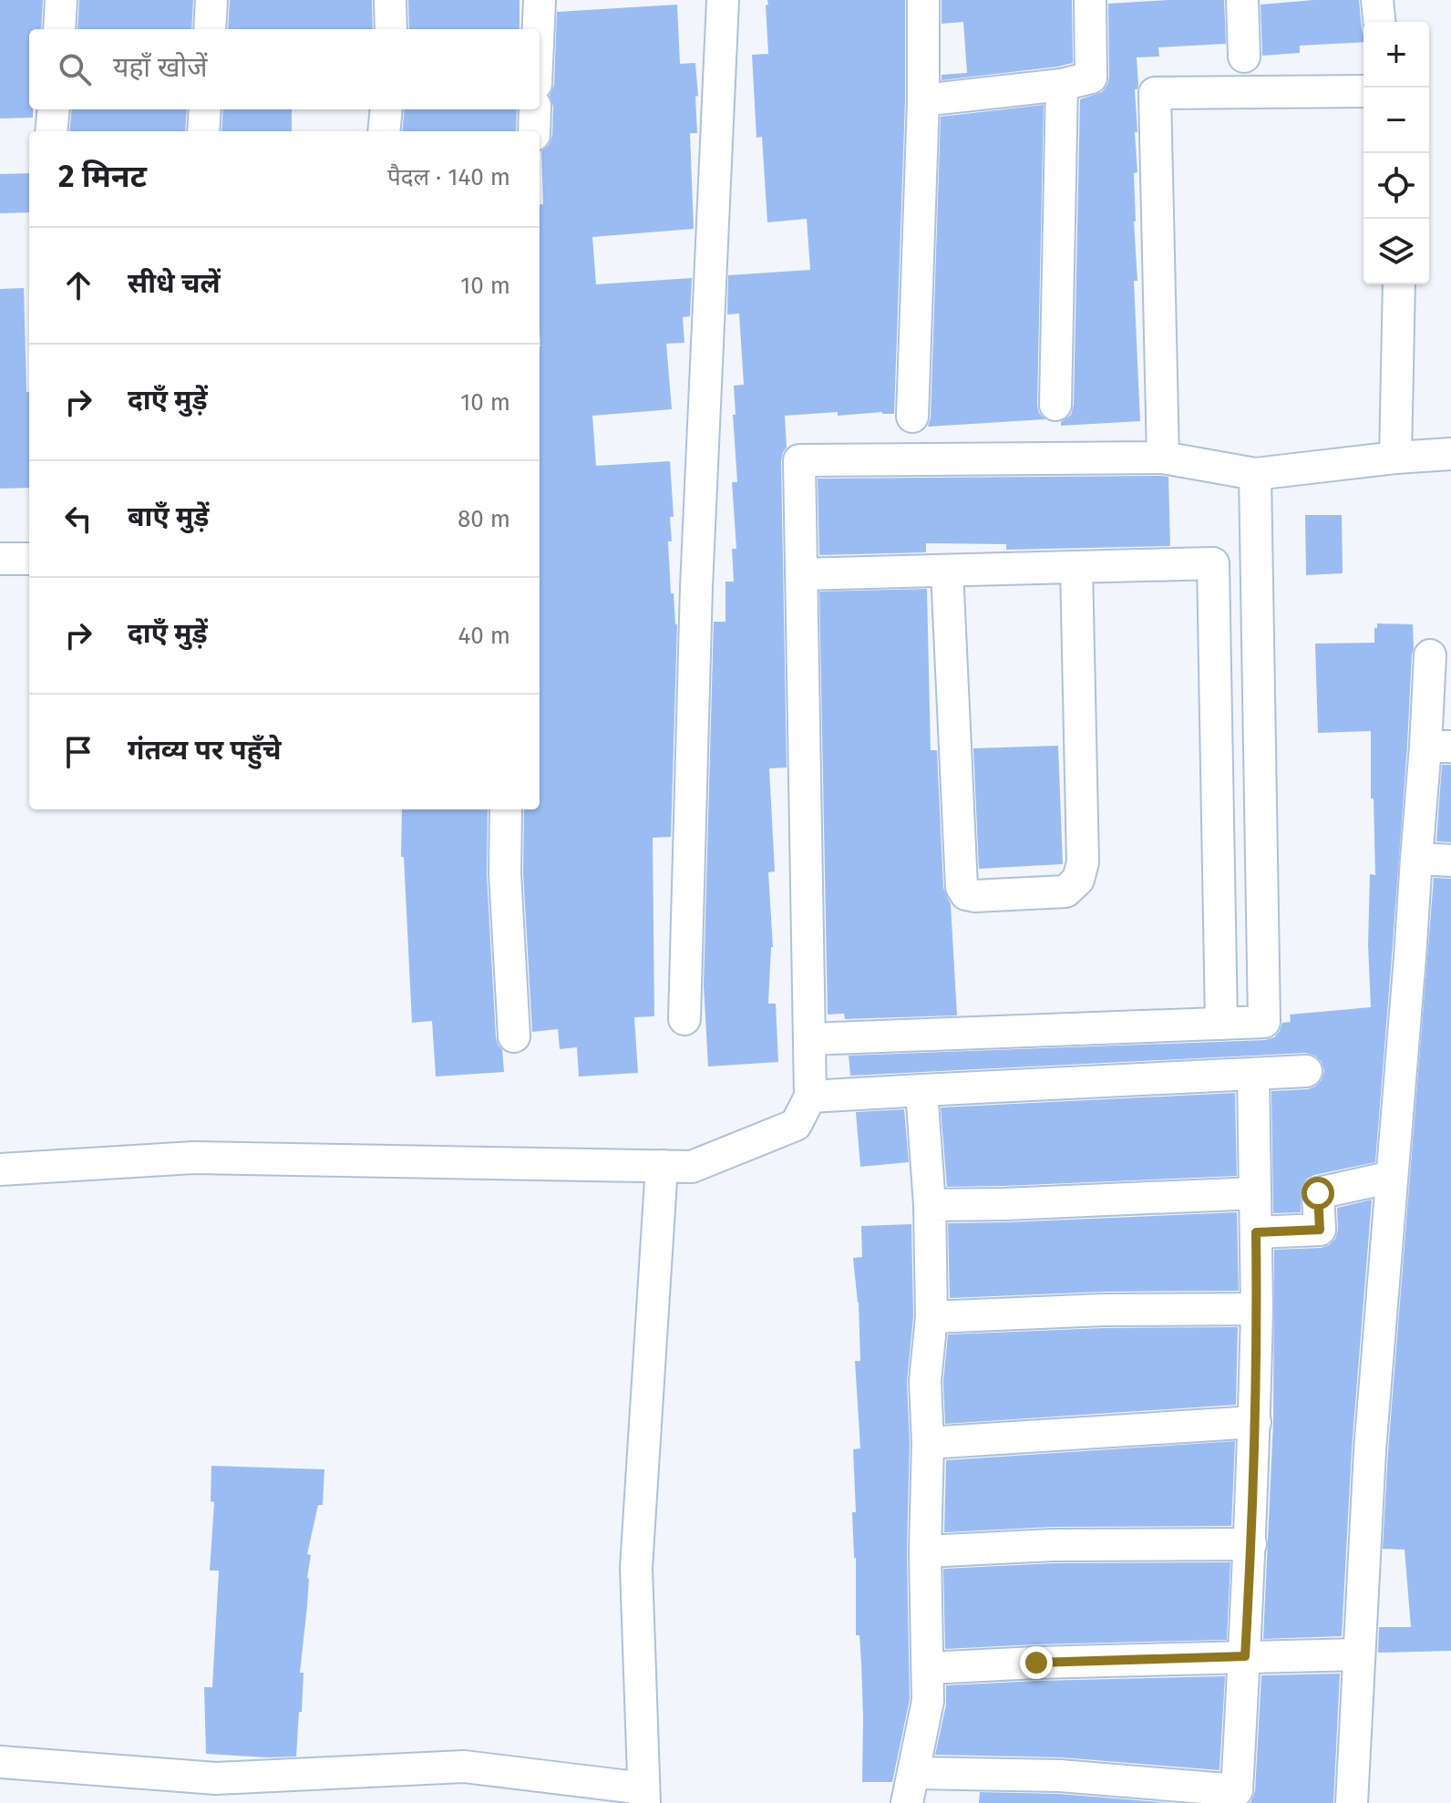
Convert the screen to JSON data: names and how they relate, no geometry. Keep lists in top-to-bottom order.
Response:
{
  "page": {
    "map_buttons": ["+", "−"],
    "search": "यहाँ खोजें",
    "heading": ["2 मिनट", "पैदल · 140 m"],
    "list": [
      ["सीधे चलें", "10 m"],
      ["दाएँ मुड़ें", "10 m"],
      ["बाएँ मुड़ें", "80 m"],
      ["दाएँ मुड़ें", "40 m"],
      "गंतव्य पर पहुँचे"
    ]
  }
}
